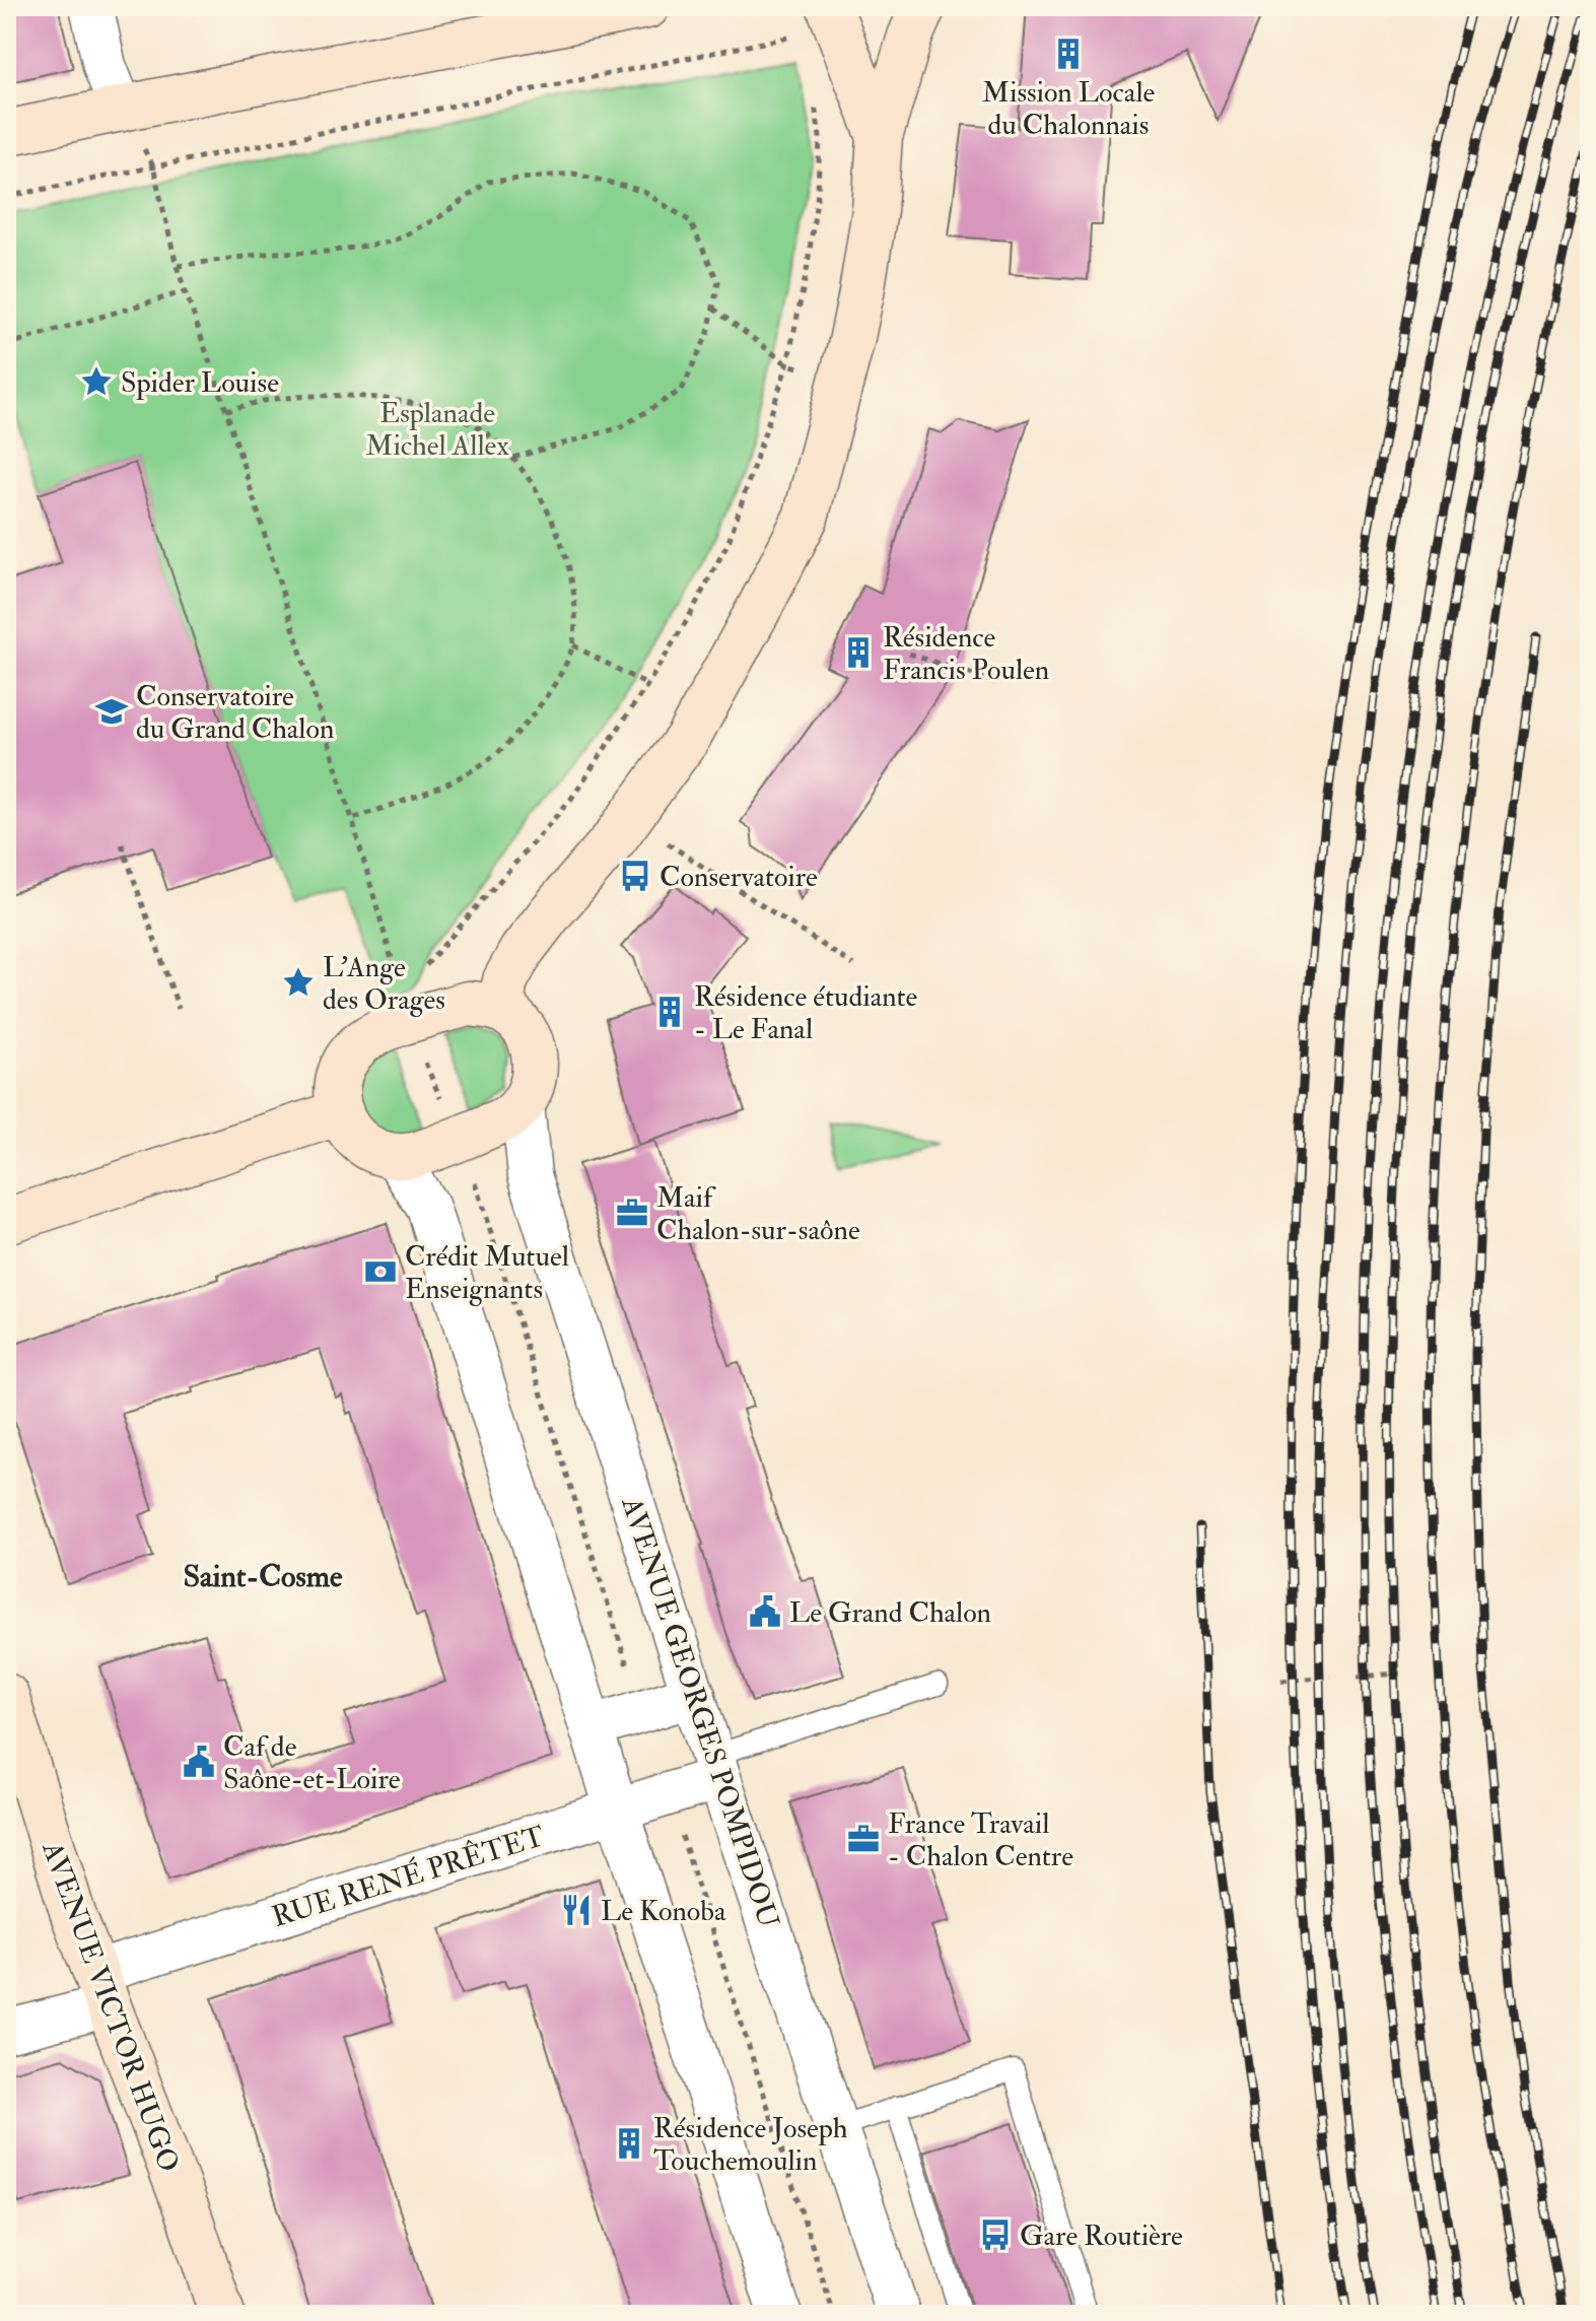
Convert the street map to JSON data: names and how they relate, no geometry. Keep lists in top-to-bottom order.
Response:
{
  "streets": {
    "street": ["AVENUE GEORGES POMPIDOU", "RUE RENÉ PRÊTET", "AVENUE VICTOR HUGO"]
  },
  "crossings": [
    ["AVENUE GEORGES POMPIDOU", "RUE RENÉ PRÊTET"],
    ["RUE RENÉ PRÊTET", "AVENUE VICTOR HUGO"]
  ],
  "districts": ["Saint-Cosme"],
  "parks": ["Esplanade Michel Allex"],
  "places": {
    "building": [
      "Mission Locale du Chalonnais",
      "Résidence Francis Poulen",
      "Résidence étudiante - Le Fanal",
      "Résidence Joseph Touchemoulin"
    ],
    "place": ["Spider Louise", "L'Ange des Orages"],
    "school or university": ["Conservatoire du Grand Chalon"],
    "bus stop": ["Conservatoire", "Gare Routière"],
    "office": ["Maif Chalon-sur-saône", "France Travail - Chalon Centre"],
    "bank": ["Crédit Mutuel Enseignants"],
    "public building": ["Le Grand Chalon", "Caf de Saône-et-Loire"],
    "restaurant": ["Le Konoba"]
  }
}
